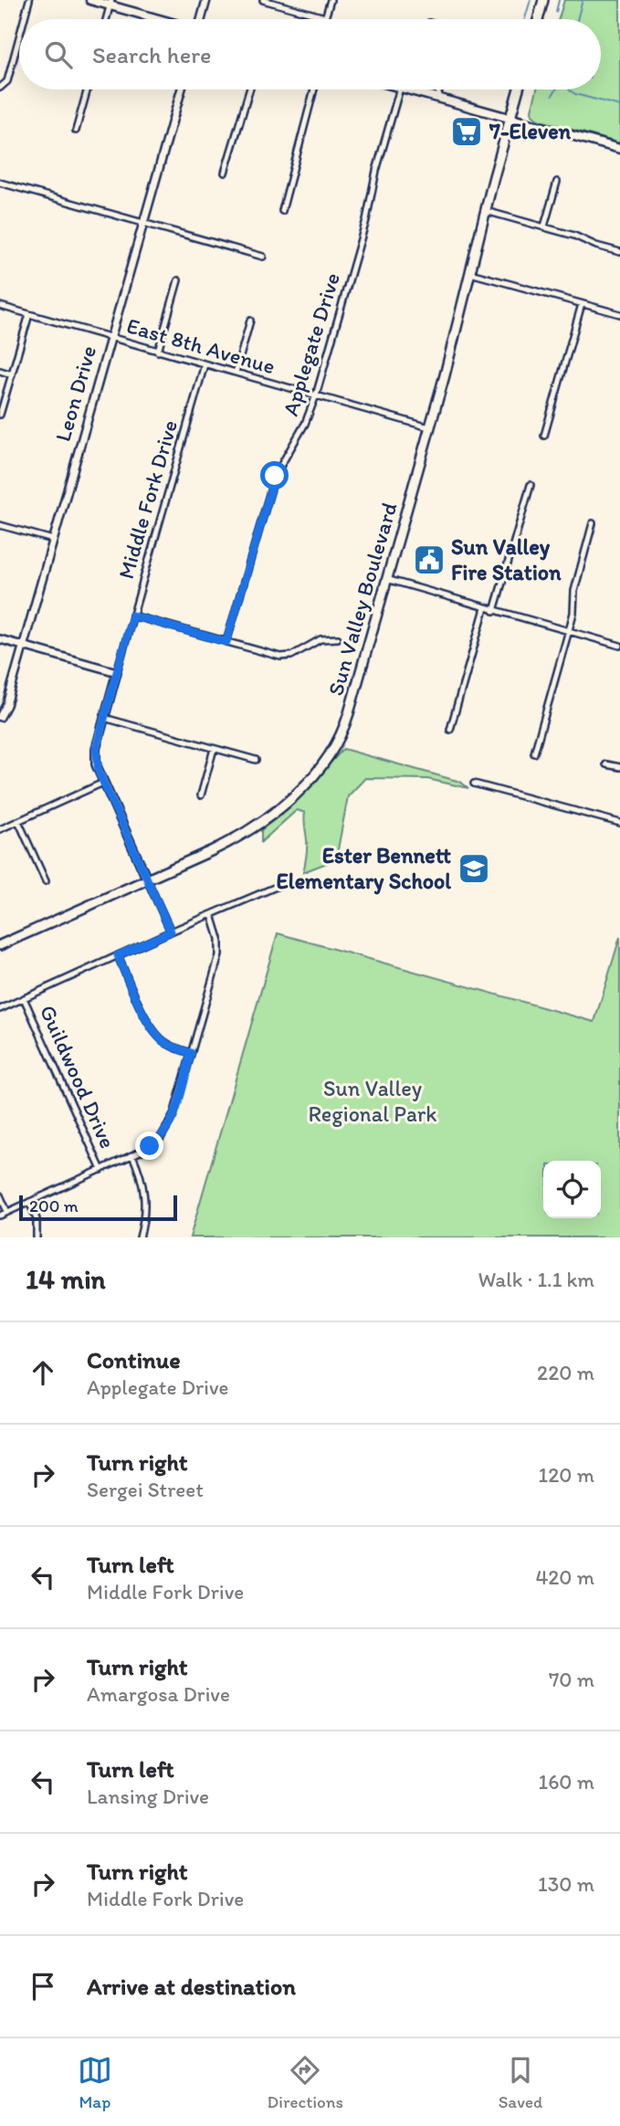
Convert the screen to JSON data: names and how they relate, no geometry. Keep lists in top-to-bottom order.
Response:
{
  "streets": {
    "main road": ["Sun Valley Boulevard"],
    "street": [
      "Applegate Drive",
      "East 8th Avenue",
      "Leon Drive",
      "Middle Fork Drive",
      "Guildwood Drive"
    ]
  },
  "crossings": [
    ["Applegate Drive", "East 8th Avenue"],
    ["East 8th Avenue", "Leon Drive"],
    ["East 8th Avenue", "Middle Fork Drive"],
    ["East 8th Avenue", "Sun Valley Boulevard"],
    ["Middle Fork Drive", "Sun Valley Boulevard"]
  ],
  "parks": ["Sun Valley Regional Park"],
  "places": {
    "supermarket": ["7-Eleven"],
    "public building": ["Sun Valley Fire Station"],
    "school or university": ["Ester Bennett Elementary School"]
  },
  "scale_bar": "200 m",
  "page": {
    "search": "Search here",
    "scale": "200 m",
    "heading": ["14 min", "Walk · 1.1 km"],
    "list": [
      ["Continue", "Applegate Drive", "220 m"],
      ["Turn right", "Sergei Street", "120 m"],
      ["Turn left", "Middle Fork Drive", "420 m"],
      ["Turn right", "Amargosa Drive", "70 m"],
      ["Turn left", "Lansing Drive", "160 m"],
      ["Turn right", "Middle Fork Drive", "130 m"],
      "Arrive at destination"
    ],
    "nav": ["Map", "Directions", "Saved"]
  }
}
